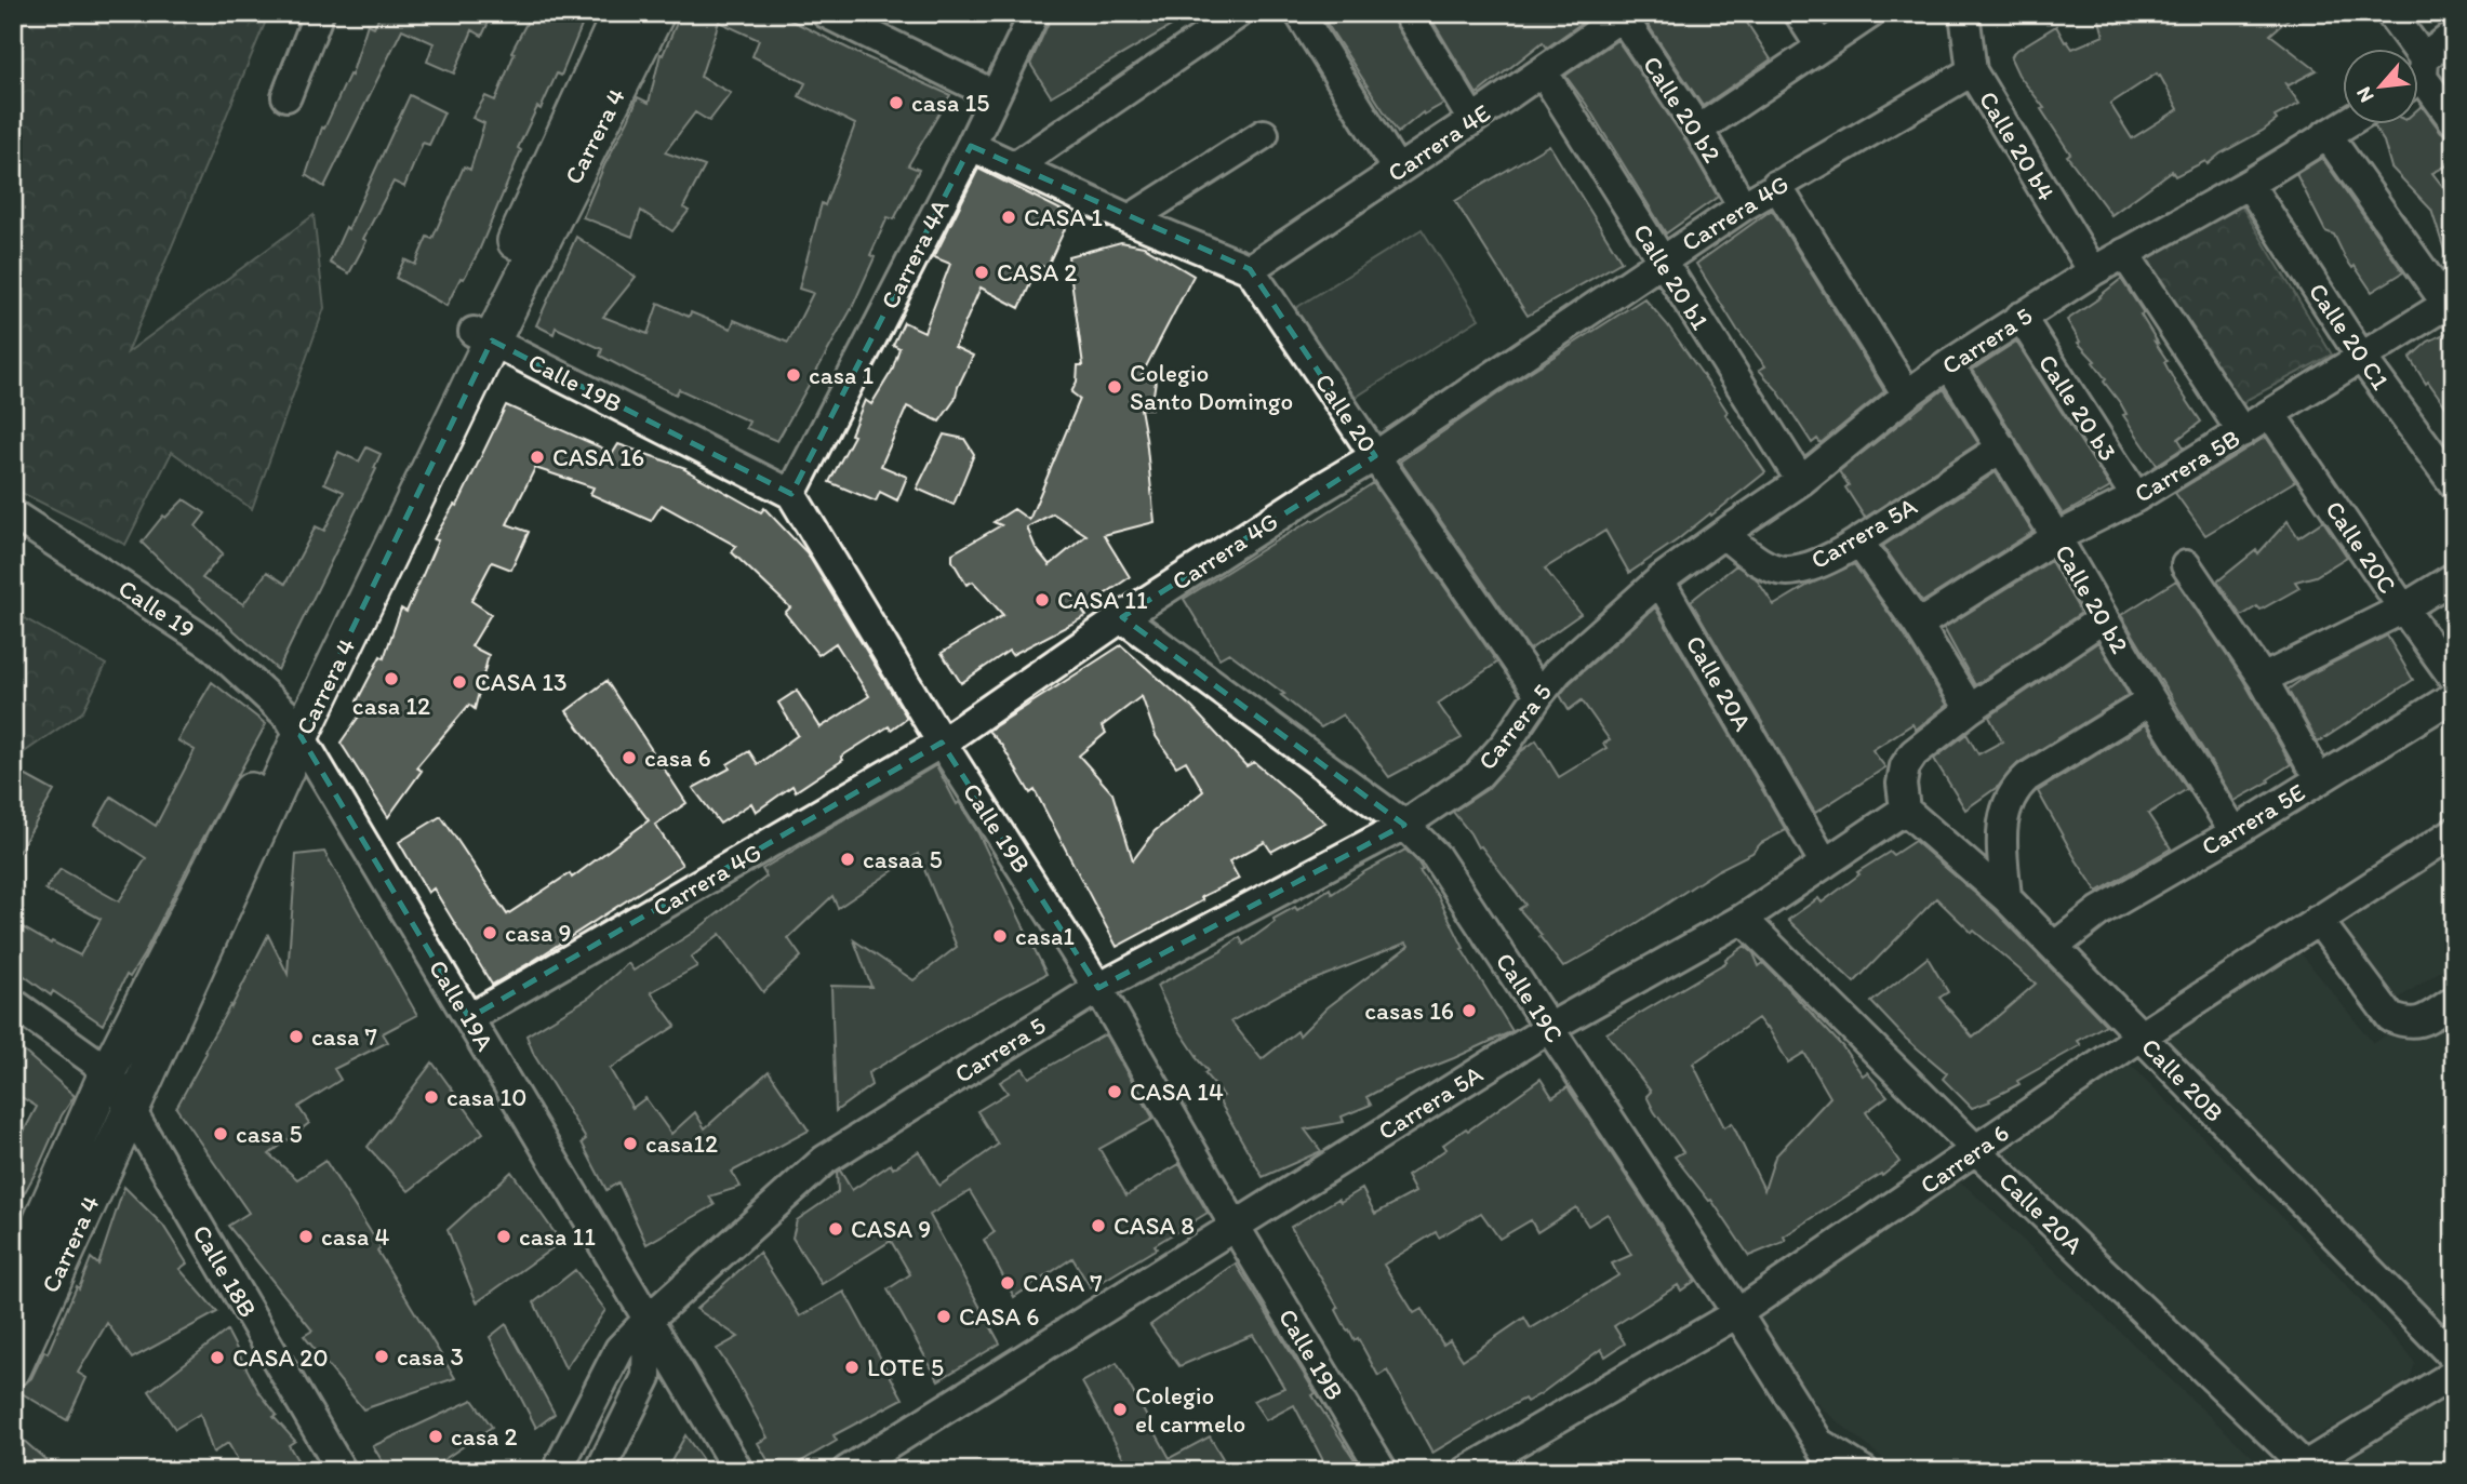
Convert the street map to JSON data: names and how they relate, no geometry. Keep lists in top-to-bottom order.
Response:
{
  "streets": {
    "main road": ["Carrera 4"],
    "street": [
      "Calle 20 b2",
      "Carrera 4E",
      "Calle 20 b4",
      "Carrera 4G",
      "Carrera 4A",
      "Calle 20 b1",
      "Calle 20 C1",
      "Carrera 5",
      "Calle 19B",
      "Calle 20 b3",
      "Calle 20",
      "Carrera 5B",
      "Carrera 5A",
      "Calle 20C",
      "Calle 19",
      "Calle 20A",
      "Carrera 5E",
      "Calle 19C",
      "Calle 19A",
      "Calle 20B",
      "Carrera 6",
      "Calle 18B"
    ]
  },
  "crossings": [
    ["Calle 20 b2", "Carrera 4E"],
    ["Calle 20 b2", "Carrera 4G"],
    ["Calle 20 b2", "Carrera 5"],
    ["Calle 20 b2", "Carrera 5B"],
    ["Calle 20 b2", "Carrera 5A"],
    ["Calle 20 b2", "Carrera 5E"],
    ["Carrera 4", "Calle 19B"],
    ["Carrera 4", "Calle 19"],
    ["Carrera 4", "Calle 19A"],
    ["Carrera 4", "Calle 18B"],
    ["Carrera 4E", "Calle 20 b1"],
    ["Carrera 4E", "Calle 20"],
    ["Calle 20 b4", "Carrera 4G"],
    ["Calle 20 b4", "Carrera 5"],
    ["Carrera 4G", "Calle 20 b1"],
    ["Carrera 4G", "Calle 19B"],
    ["Carrera 4G", "Calle 20"],
    ["Carrera 4G", "Calle 19C"],
    ["Carrera 4G", "Calle 19A"],
    ["Carrera 4A", "Calle 19B"],
    ["Calle 20 b1", "Carrera 5"],
    ["Calle 20 C1", "Carrera 5"],
    ["Calle 20 C1", "Carrera 5B"],
    ["Carrera 5", "Calle 19B"],
    ["Carrera 5", "Calle 20 b3"],
    ["Carrera 5", "Calle 20"],
    ["Carrera 5", "Carrera 5A"],
    ["Carrera 5", "Calle 20A"],
    ["Carrera 5", "Calle 19C"],
    ["Carrera 5", "Calle 19A"],
    ["Calle 19B", "Carrera 5A"],
    ["Calle 20 b3", "Carrera 5B"],
    ["Carrera 5B", "Calle 20C"],
    ["Carrera 5A", "Calle 20A"],
    ["Carrera 5A", "Calle 19C"],
    ["Carrera 5A", "Calle 20B"],
    ["Calle 19", "Calle 19A"],
    ["Calle 20A", "Carrera 6"],
    ["Carrera 5E", "Calle 20B"],
    ["Calle 19C", "Carrera 6"],
    ["Calle 20B", "Carrera 6"]
  ],
  "places": [
    "casa 15",
    "CASA 1",
    "CASA 2",
    "casa 1",
    "Colegio Santo Domingo",
    "CASA 16",
    "CASA 11",
    "casa 12",
    "CASA 13",
    "casa 6",
    "casaa 5",
    "casa 9",
    "casa1",
    "casas 16",
    "casa 7",
    "CASA 14",
    "casa 10",
    "casa 5",
    "casa12",
    "CASA 8",
    "CASA 9",
    "casa 4",
    "casa 11",
    "CASA 7",
    "CASA 6",
    "casa 3",
    "CASA 20",
    "LOTE 5",
    "Colegio el carmelo",
    "casa 2"
  ],
  "north": "bottom left"
}
